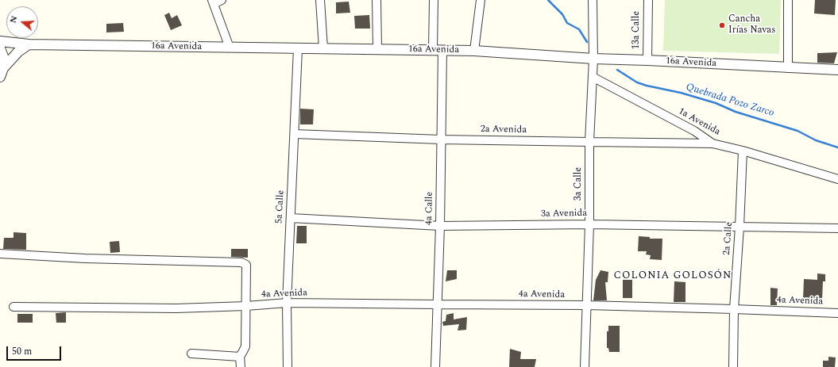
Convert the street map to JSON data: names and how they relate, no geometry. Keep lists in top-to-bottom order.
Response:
{
  "streets": {
    "street": [
      "13a Calle",
      "16a Avenida",
      "1a Avenida",
      "2a Avenida",
      "3a Calle",
      "5a Calle",
      "4a Calle",
      "3a Avenida",
      "2a Calle",
      "4a Avenida"
    ]
  },
  "crossings": [
    ["13a Calle", "16a Avenida"],
    ["16a Avenida", "3a Calle"],
    ["16a Avenida", "5a Calle"],
    ["16a Avenida", "4a Calle"],
    ["1a Avenida", "2a Avenida"],
    ["1a Avenida", "3a Calle"],
    ["1a Avenida", "2a Calle"],
    ["2a Avenida", "3a Calle"],
    ["2a Avenida", "5a Calle"],
    ["2a Avenida", "4a Calle"],
    ["3a Calle", "3a Avenida"],
    ["3a Calle", "4a Avenida"],
    ["5a Calle", "3a Avenida"],
    ["5a Calle", "4a Avenida"],
    ["4a Calle", "3a Avenida"],
    ["4a Calle", "4a Avenida"],
    ["3a Avenida", "2a Calle"],
    ["2a Calle", "4a Avenida"]
  ],
  "districts": ["COLONIA GOLOSÓN"],
  "water": ["Quebrada Pozo Zarco"],
  "places": ["Cancha Irías Navas"],
  "scale_bar": "50 m",
  "north": "left"
}
